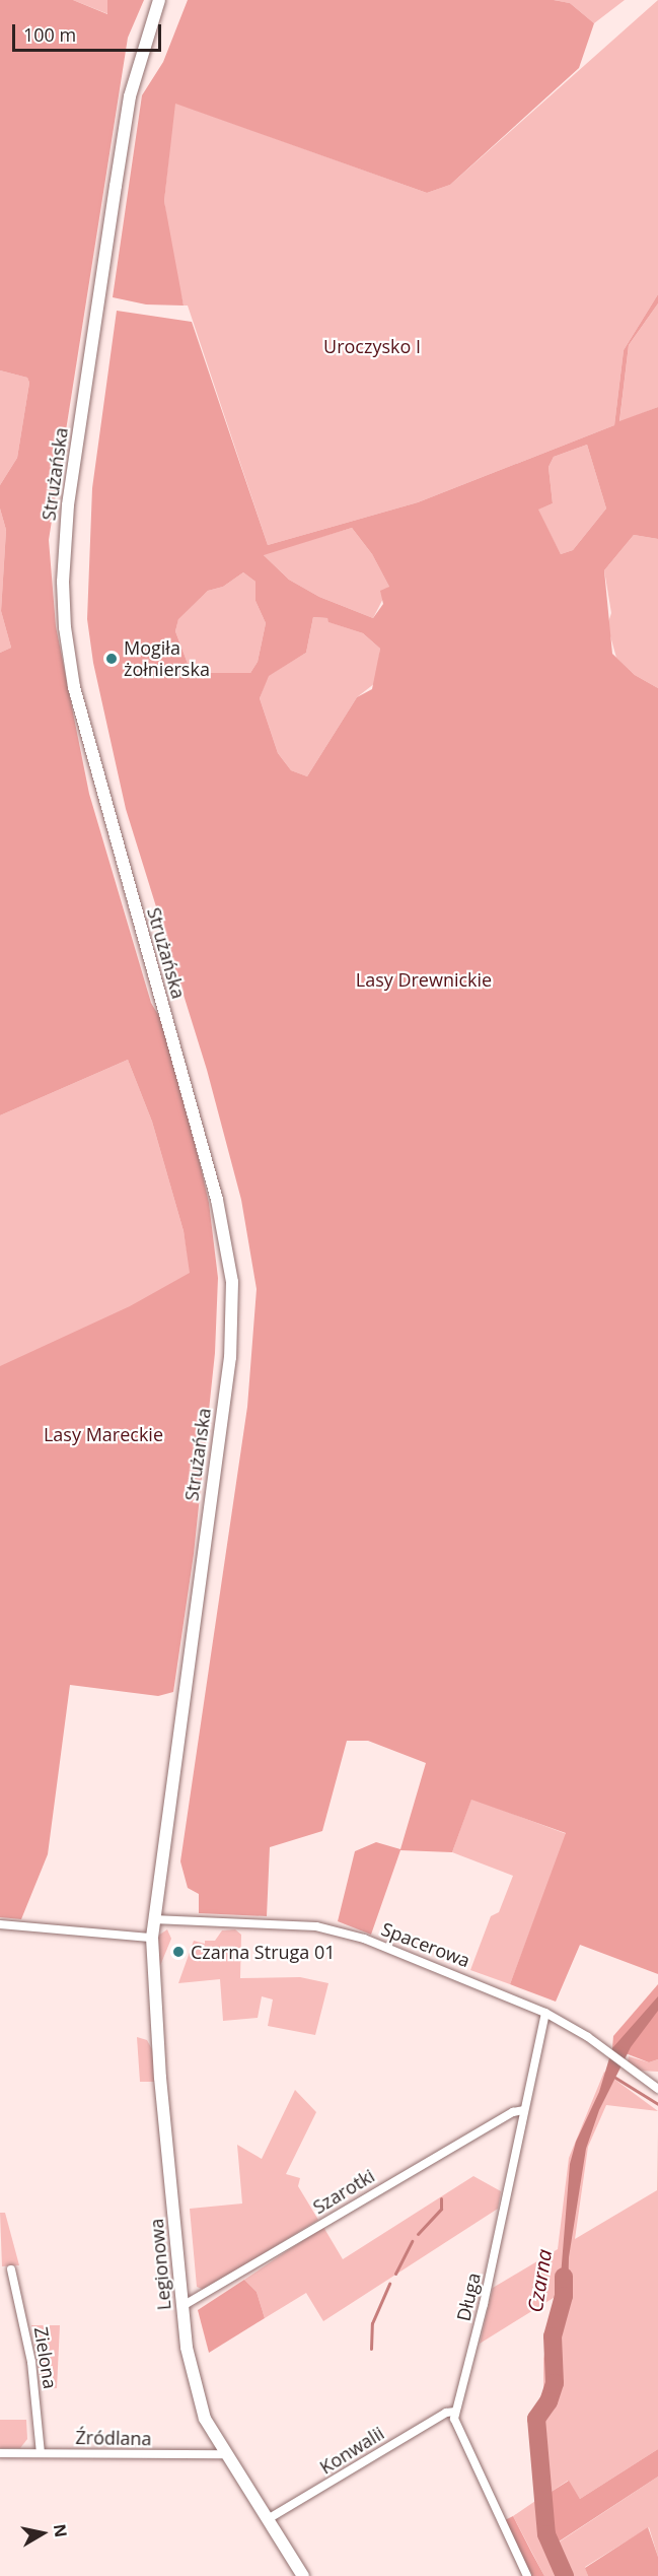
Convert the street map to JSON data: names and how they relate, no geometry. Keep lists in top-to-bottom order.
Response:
{
  "streets": {
    "main road": ["Strużańska", "Legionowa"],
    "street": [
      "Spacerowa",
      "Szarotki",
      "Długa",
      "Zielona",
      "Źródlana",
      "Konwalii"
    ]
  },
  "crossings": [
    ["Strużańska", "Spacerowa"],
    ["Strużańska", "Legionowa"],
    ["Spacerowa", "Legionowa"],
    ["Spacerowa", "Długa"],
    ["Szarotki", "Legionowa"],
    ["Szarotki", "Długa"],
    ["Legionowa", "Źródlana"],
    ["Legionowa", "Konwalii"],
    ["Długa", "Konwalii"],
    ["Zielona", "Źródlana"]
  ],
  "water": ["Czarna"],
  "parks": ["Uroczysko I", "Lasy Drewnickie", "Lasy Mareckie"],
  "places": ["Mogiła żołnierska", "Czarna Struga 01"],
  "scale_bar": "100 m",
  "north": "right"
}
